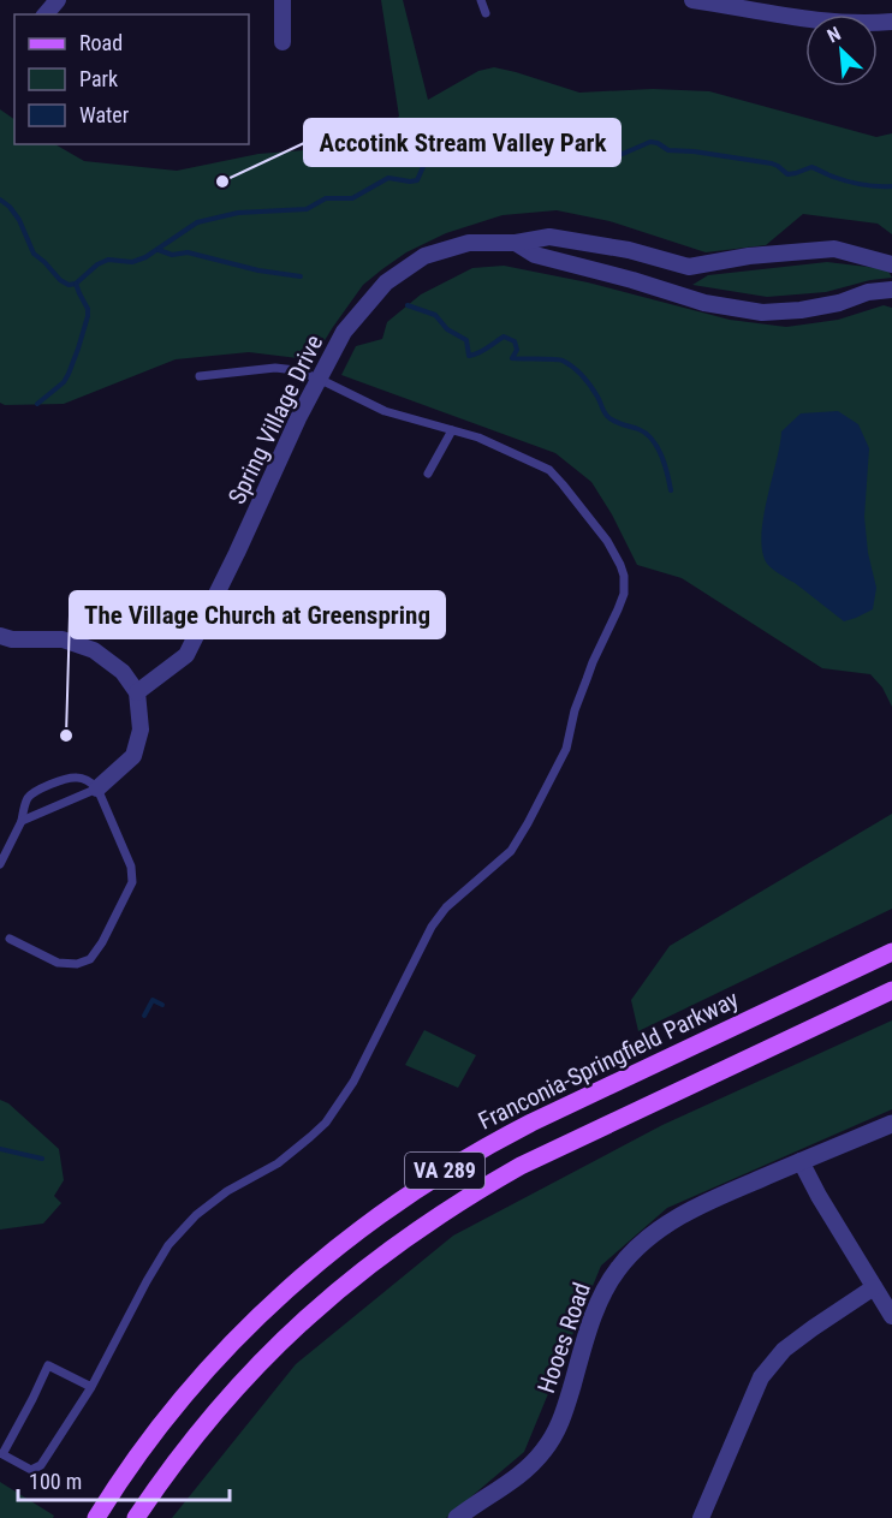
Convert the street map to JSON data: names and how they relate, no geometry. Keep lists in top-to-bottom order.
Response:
{
  "streets": {
    "main road": ["Franconia-Springfield Parkway", "VA 289"],
    "street": ["Spring Village Drive", "Hooes Road"]
  },
  "places": ["Accotink Stream Valley Park", "The Village Church at Greenspring"],
  "legend": ["Road", "Park", "Water"],
  "scale_bar": "100 m",
  "north": "top left"
}
